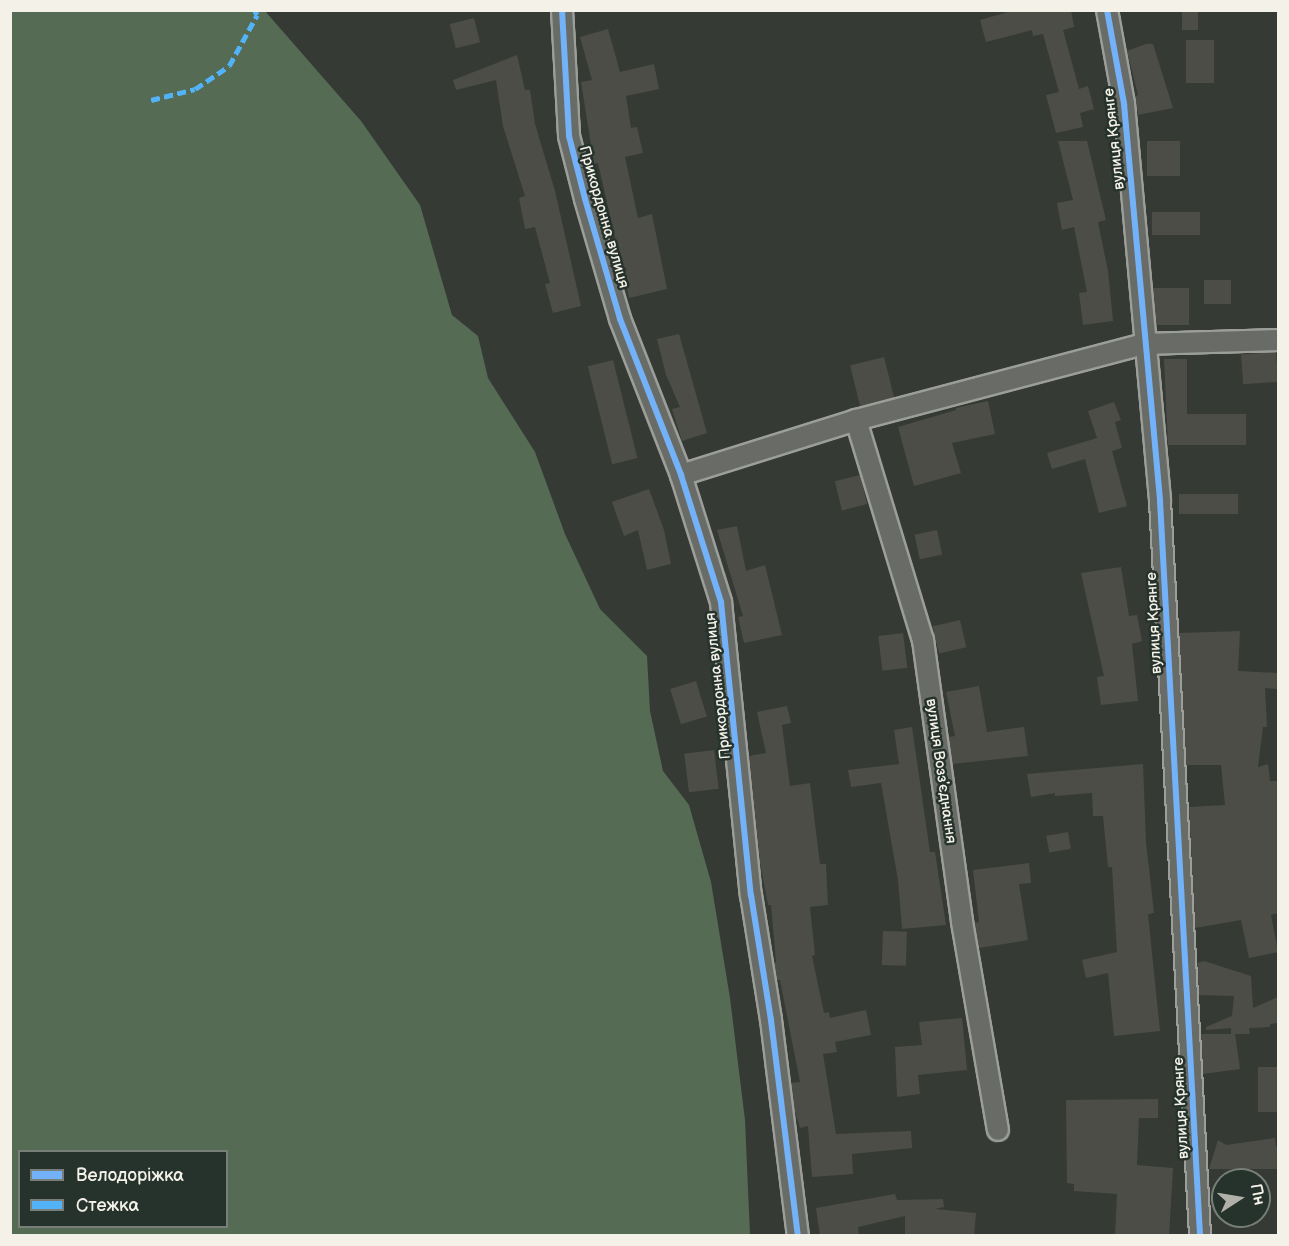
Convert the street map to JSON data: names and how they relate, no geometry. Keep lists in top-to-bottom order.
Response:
{
  "streets": {
    "street": ["вулиця Крянге", "Прикордонна вулиця", "вулиця Воззʼєднання"]
  },
  "legend": ["Велодоріжка", "Стежка"],
  "north": "right"
}
